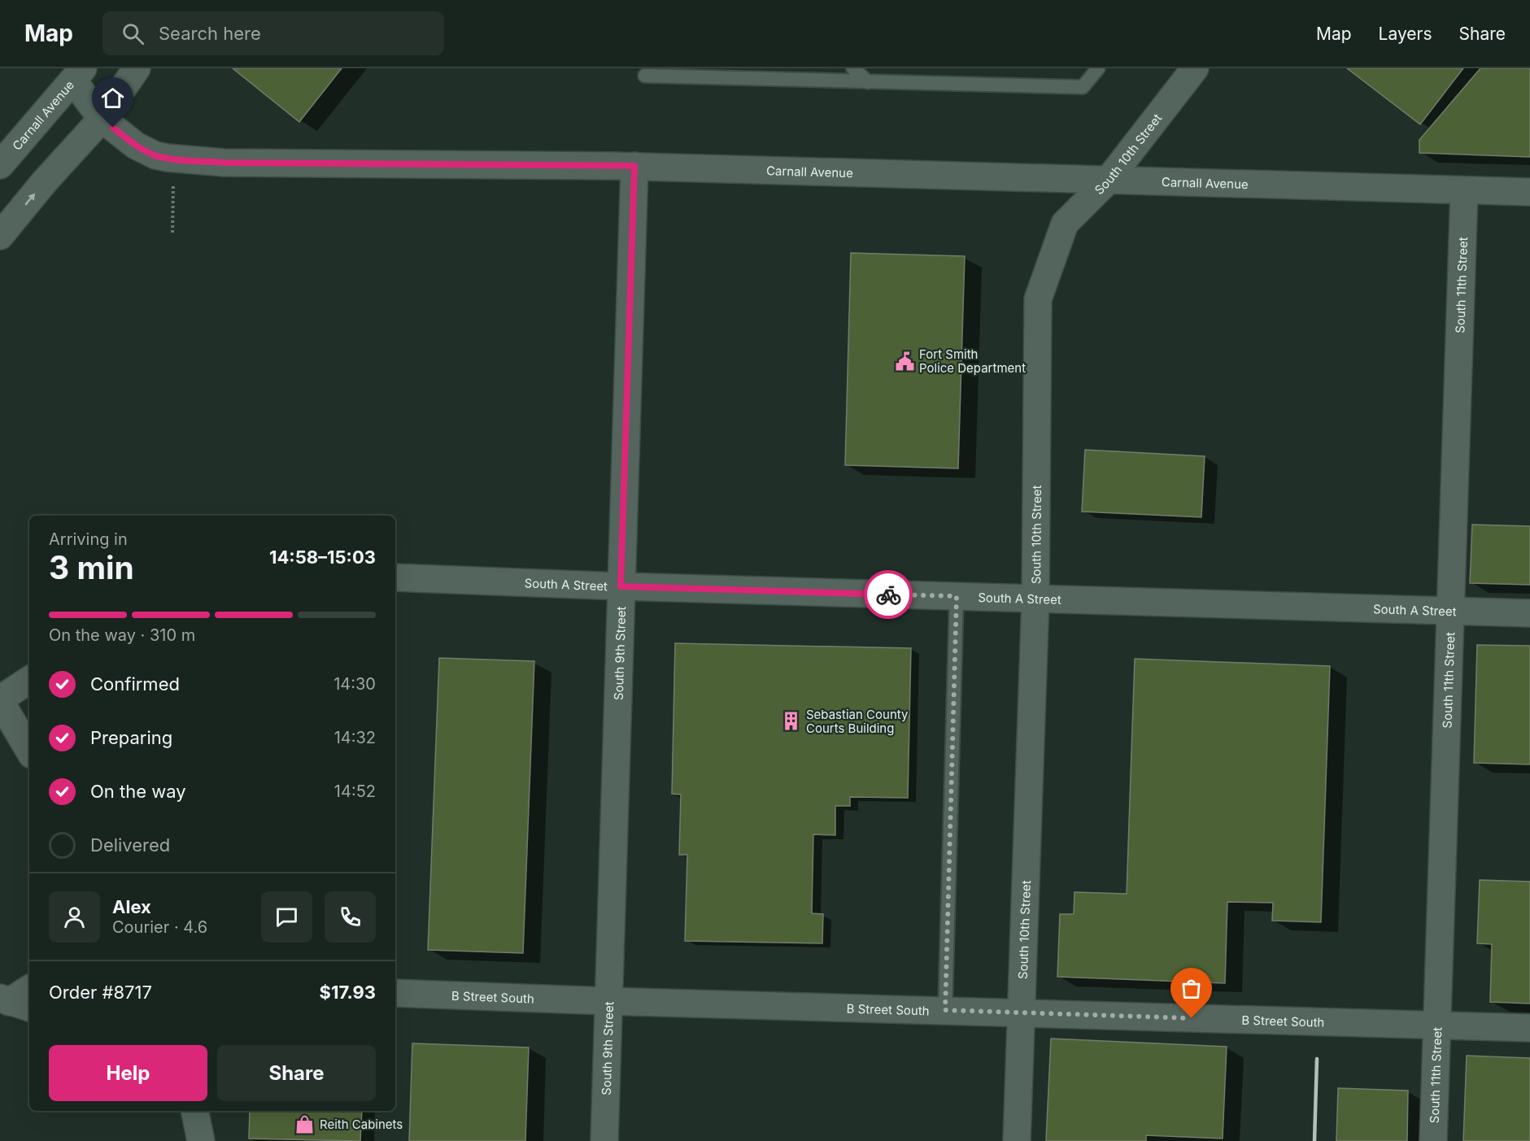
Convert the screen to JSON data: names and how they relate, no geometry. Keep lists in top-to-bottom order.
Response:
{
  "streets": {
    "street": [
      "Carnall Avenue",
      "South 10th Street",
      "South 11th Street",
      "South A Street",
      "South 9th Street",
      "B Street South"
    ]
  },
  "crossings": [
    ["Carnall Avenue", "South 10th Street"],
    ["Carnall Avenue", "South 11th Street"],
    ["Carnall Avenue", "South 9th Street"],
    ["South 10th Street", "South A Street"],
    ["South 10th Street", "B Street South"],
    ["South 11th Street", "South A Street"],
    ["South 11th Street", "B Street South"],
    ["South A Street", "South 9th Street"],
    ["South 9th Street", "B Street South"]
  ],
  "places": {
    "public building": ["Fort Smith Police Department"],
    "building": ["Sebastian County Courts Building"],
    "shop": ["Reith Cabinets"]
  },
  "page": {
    "header": "Map",
    "search": "Search here",
    "nav": ["Map", "Layers", "Share"],
    "heading": ["3 min", "Arriving in", "14:58–15:03"],
    "panel": [
      "Alex",
      "Courier · 4.6",
      "Order #8717",
      "$17.93"
    ],
    "bar": "On the way · 310 m",
    "list": [
      ["Confirmed", "14:30"],
      ["Preparing", "14:32"],
      ["On the way", "14:52"],
      "Delivered"
    ],
    "buttons": ["Help", "Share"]
  }
}
